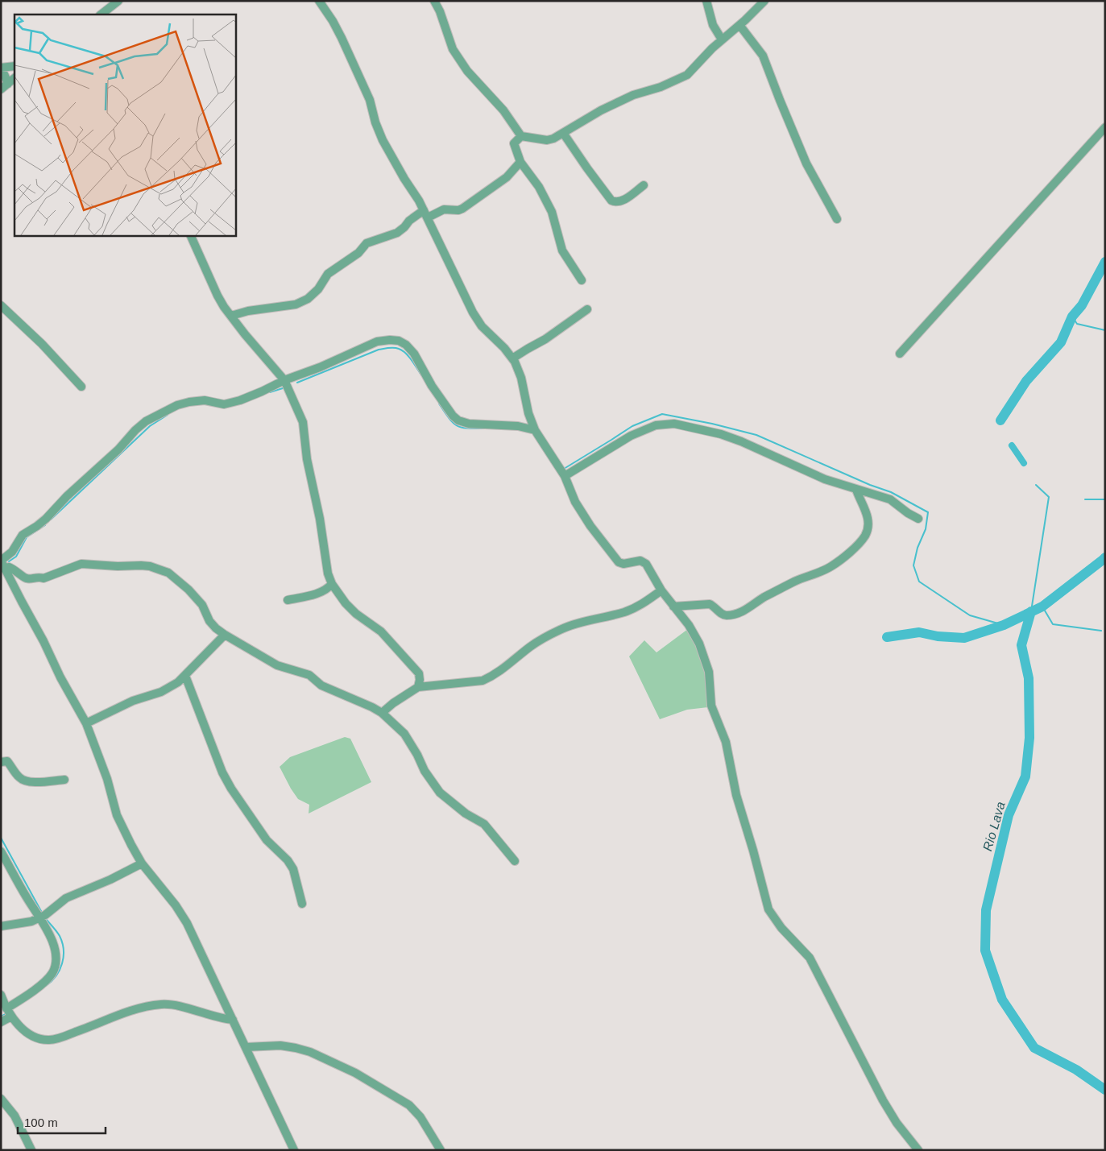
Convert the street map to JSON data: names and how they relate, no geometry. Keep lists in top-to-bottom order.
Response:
{
  "water": ["Rio Lava"],
  "scale_bar": "100 m"
}
